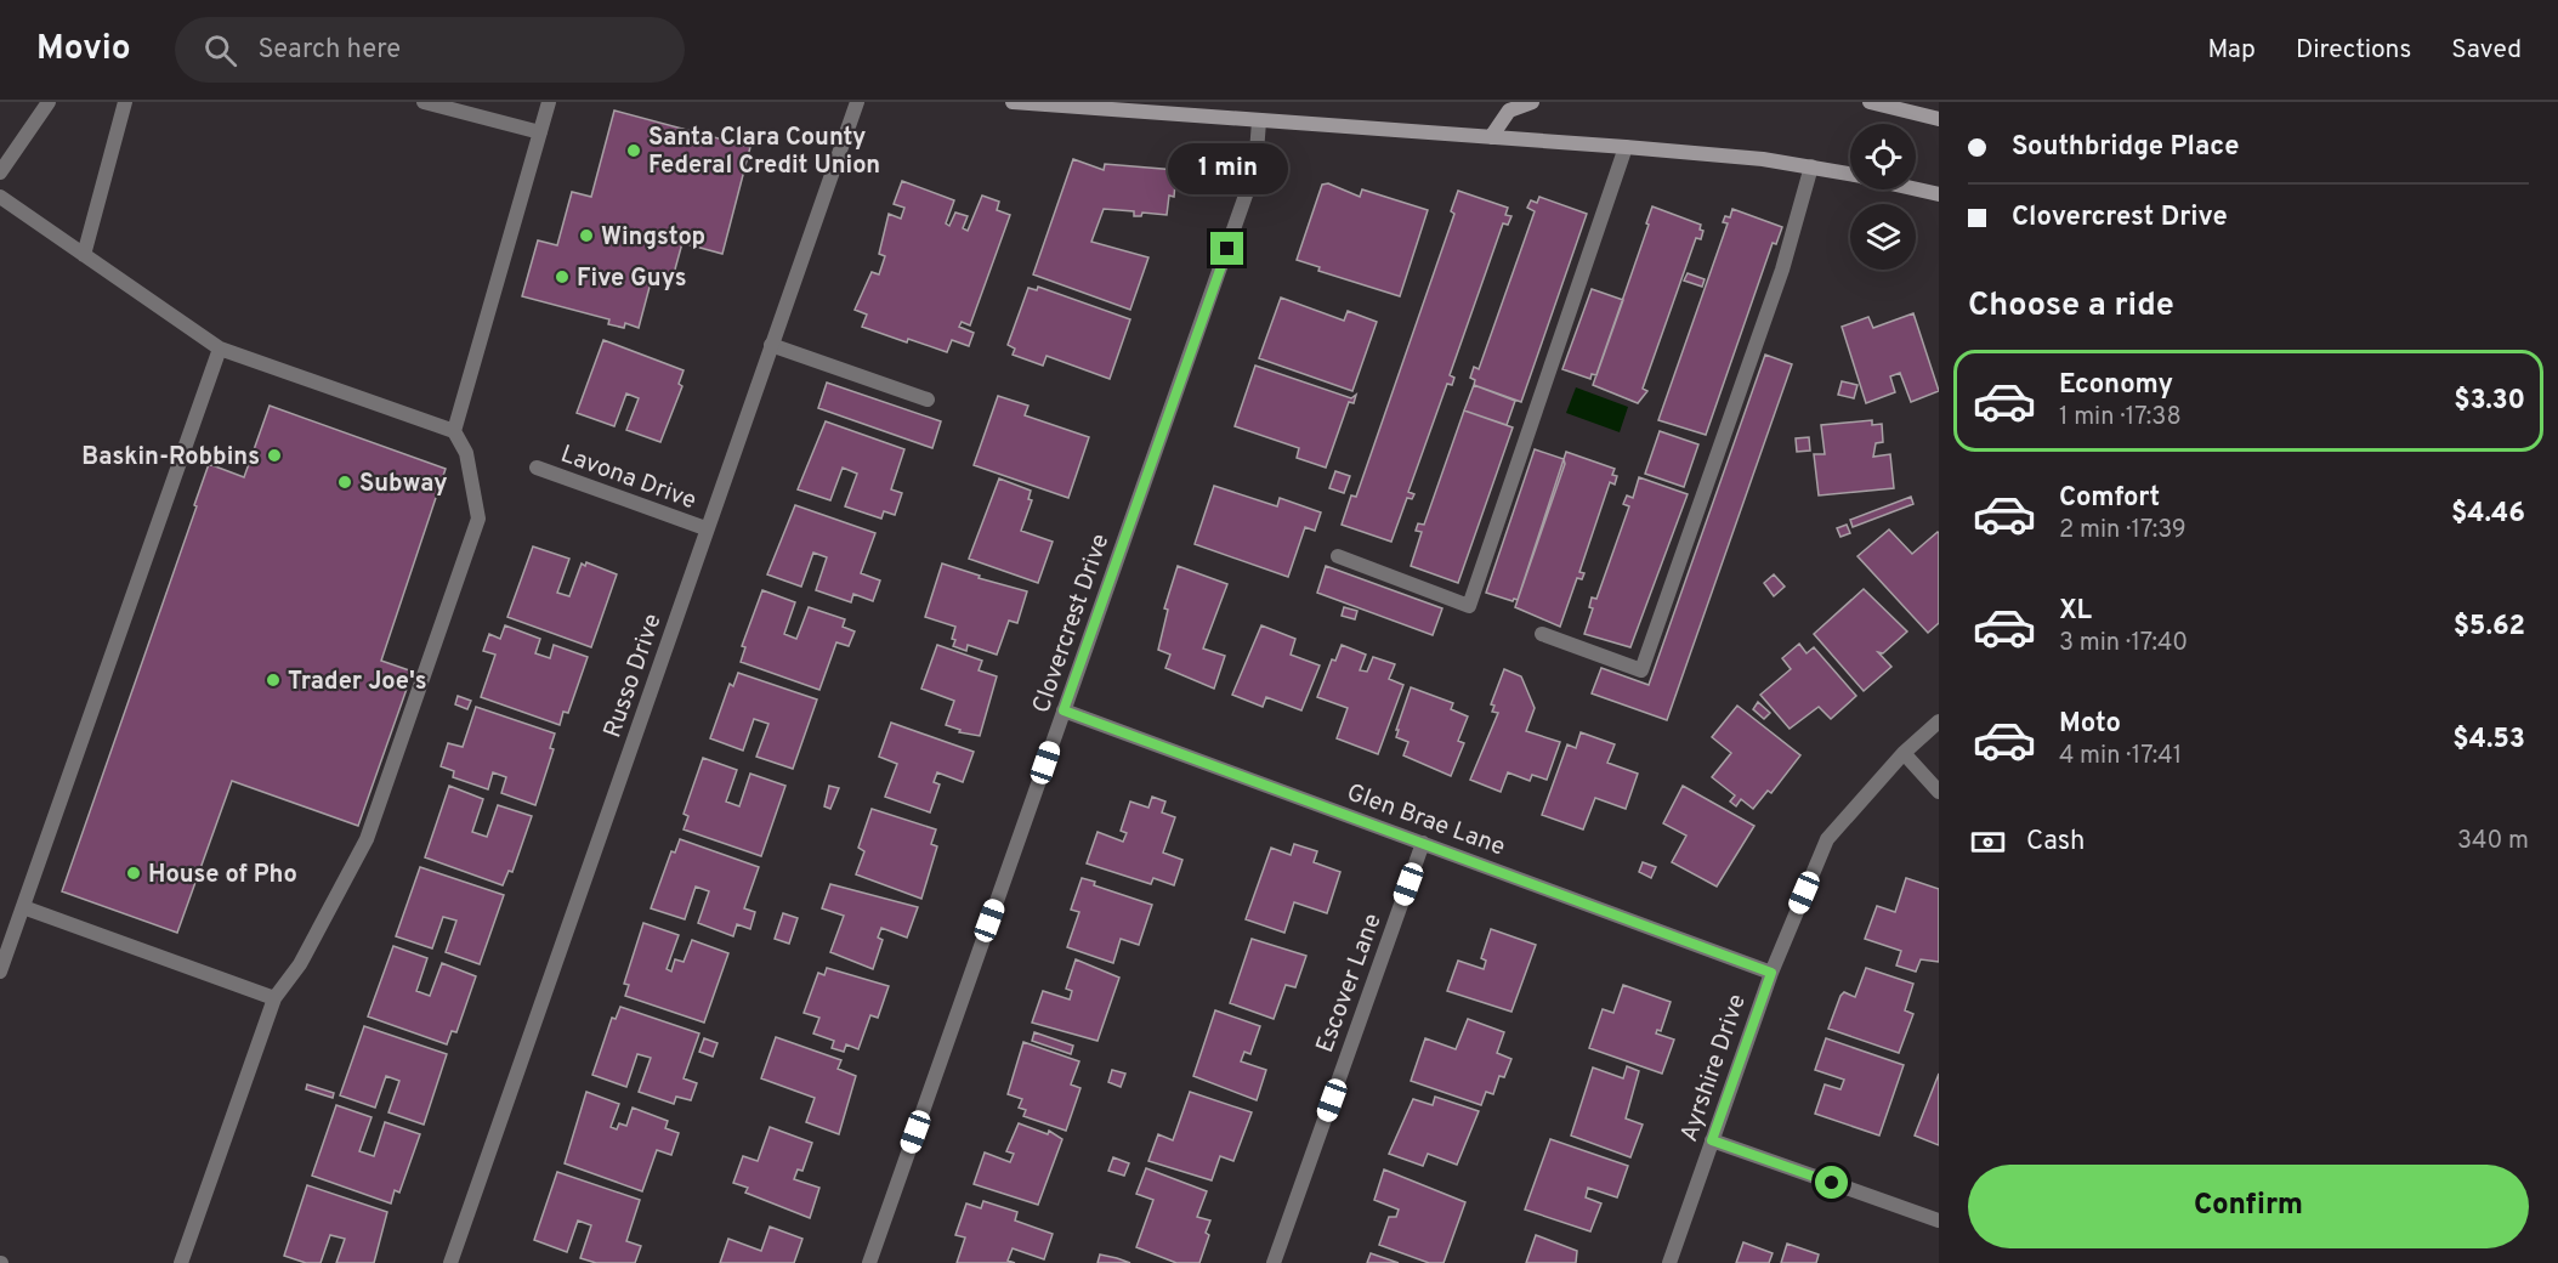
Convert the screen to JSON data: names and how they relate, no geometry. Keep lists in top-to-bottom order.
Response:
{
  "streets": {
    "street": [
      "Lavona Drive",
      "Clovercrest Drive",
      "Russo Drive",
      "Glen Brae Lane",
      "Escover Lane",
      "Ayrshire Drive"
    ]
  },
  "crossings": [
    ["Lavona Drive", "Russo Drive"],
    ["Clovercrest Drive", "Glen Brae Lane"],
    ["Glen Brae Lane", "Escover Lane"],
    ["Glen Brae Lane", "Ayrshire Drive"]
  ],
  "places": [
    "Santa Clara County Federal Credit Union",
    "Wingstop",
    "Five Guys",
    "Baskin-Robbins",
    "Subway",
    "Trader Joe's",
    "House of Pho"
  ],
  "page": {
    "header": "Movio",
    "search": "Search here",
    "nav": ["Map", "Directions", "Saved"],
    "banner": ["Southbridge Place", "Clovercrest Drive"],
    "bubble": "1 min",
    "heading": "Choose a ride",
    "list": [
      {
        "name": "Economy",
        "note": "1 min · 17:38",
        "value": "$3.30"
      },
      {
        "name": "Comfort",
        "note": "2 min · 17:39",
        "value": "$4.46"
      },
      {
        "name": "XL",
        "note": "3 min · 17:40",
        "value": "$5.62"
      },
      {
        "name": "Moto",
        "note": "4 min · 17:41",
        "value": "$4.53"
      }
    ],
    "pay": ["Cash", "340 m"],
    "buttons": "Confirm"
  }
}
